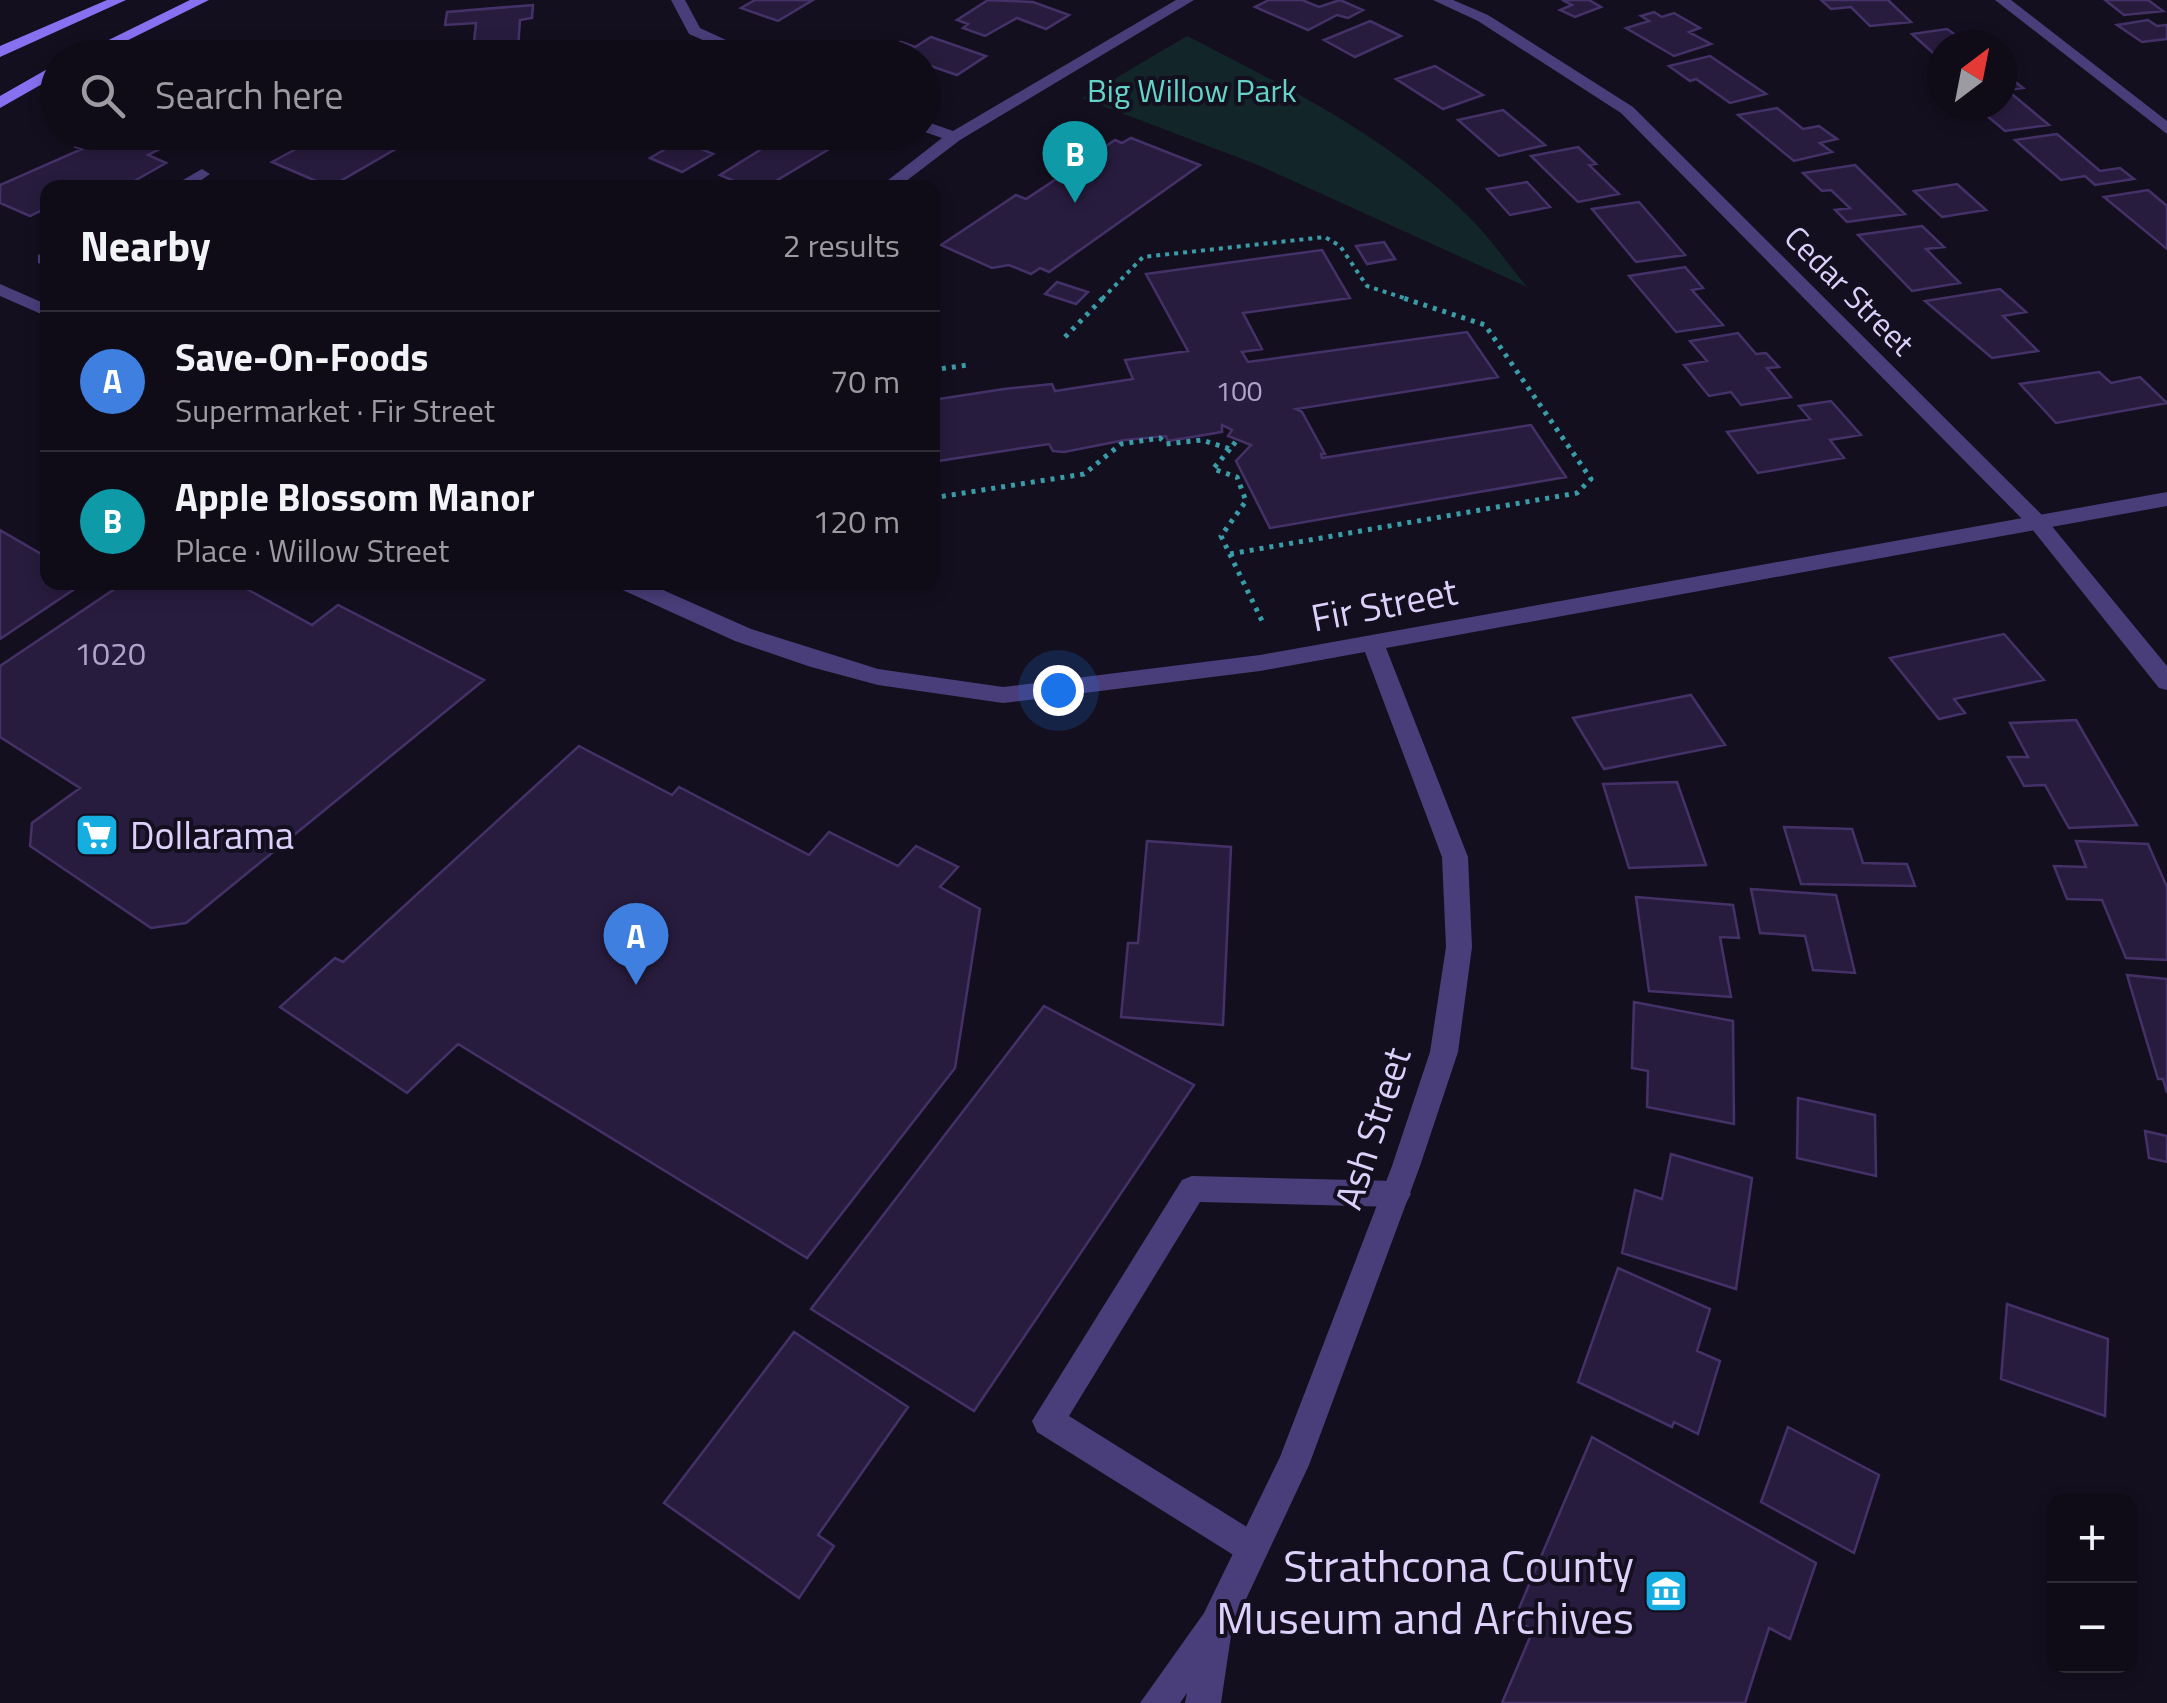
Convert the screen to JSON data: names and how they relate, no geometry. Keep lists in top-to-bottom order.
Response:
{
  "streets": {
    "street": ["Cedar Street", "Fir Street", "Ash Street"]
  },
  "crossings": [
    ["Cedar Street", "Fir Street"],
    ["Fir Street", "Ash Street"]
  ],
  "parks": ["Big Willow Park"],
  "places": {
    "supermarket": ["Dollarama"],
    "museum": ["Strathcona County Museum and Archives"]
  },
  "house_numbers": ["100", "1020"],
  "north": "top right",
  "page": {
    "search": "Search here",
    "pins": ["B", "A"],
    "heading": ["Nearby", "2 results"],
    "list": [
      {
        "mark": "A",
        "name": "Save-On-Foods",
        "note": "Supermarket · Fir Street",
        "value": "70 m"
      },
      {
        "mark": "B",
        "name": "Apple Blossom Manor",
        "note": "Place · Willow Street",
        "value": "120 m"
      }
    ],
    "map_buttons": ["+", "−"]
  }
}
